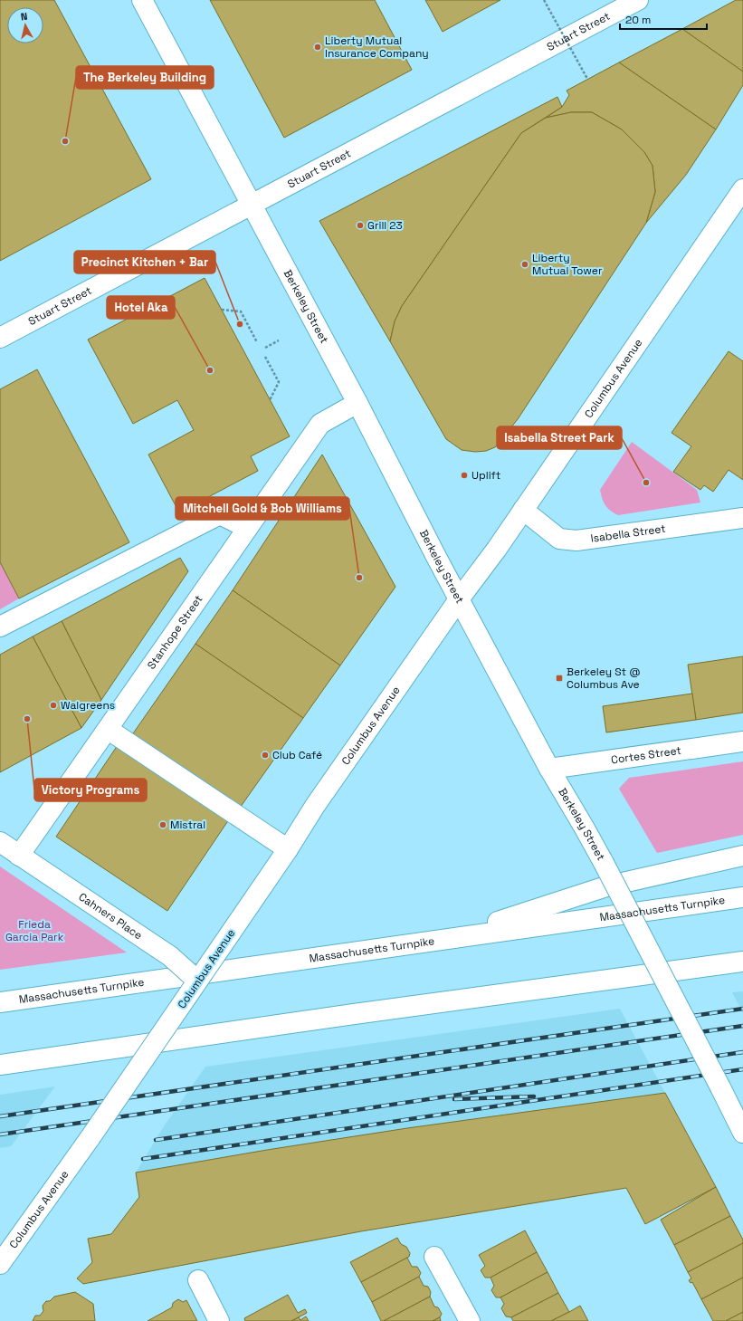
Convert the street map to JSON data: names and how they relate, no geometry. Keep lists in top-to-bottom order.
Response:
{
  "streets": {
    "main road": [
      "Stuart Street",
      "Berkeley Street",
      "Columbus Avenue",
      "Isabella Street",
      "Stanhope Street",
      "Cortes Street",
      "Massachusetts Turnpike",
      "Cahners Place"
    ]
  },
  "crossings": [
    ["Stuart Street", "Berkeley Street"],
    ["Berkeley Street", "Columbus Avenue"],
    ["Berkeley Street", "Stanhope Street"],
    ["Berkeley Street", "Cortes Street"],
    ["Columbus Avenue", "Isabella Street"],
    ["Columbus Avenue", "Cahners Place"],
    ["Stanhope Street", "Cahners Place"]
  ],
  "parks": ["Frieda Garcia Park"],
  "places": {
    "other": [
      "Liberty Mutual Insurance Company",
      "The Berkeley Building",
      "Grill 23",
      "Liberty Mutual Tower",
      "Precinct Kitchen + Bar",
      "Hotel Aka",
      "Uplift",
      "Isabella Street Park",
      "Mitchell Gold & Bob Williams",
      "Walgreens",
      "Victory Programs",
      "Club Café",
      "Mistral"
    ],
    "transit": ["Berkeley St @ Columbus Ave"]
  },
  "scale_bar": "20 m",
  "north": "top"
}
